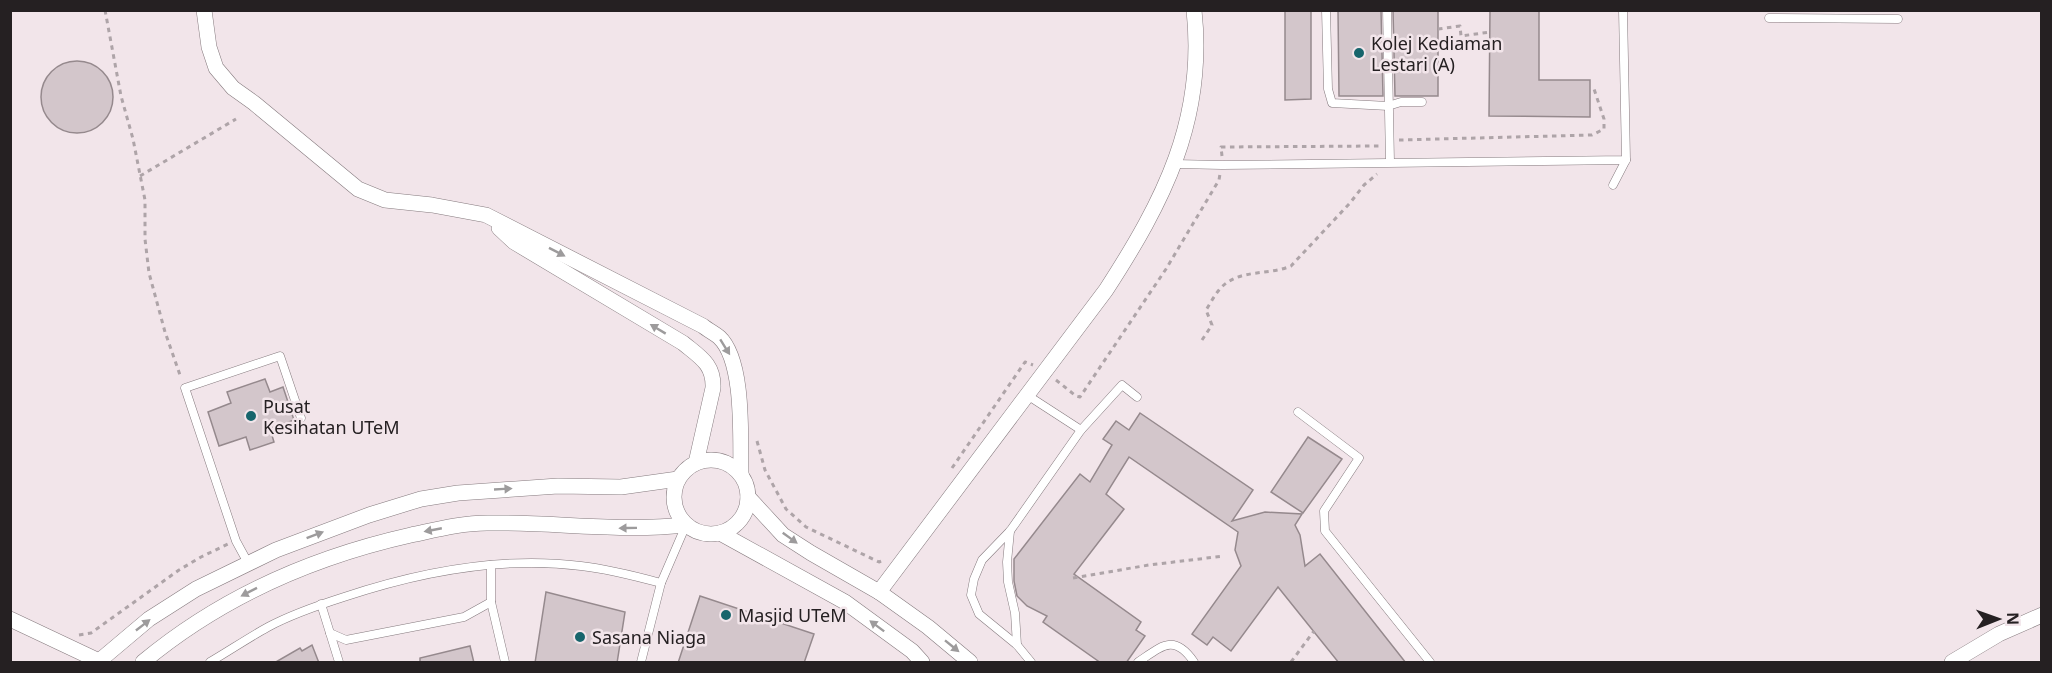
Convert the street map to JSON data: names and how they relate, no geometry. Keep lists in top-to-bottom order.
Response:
{
  "places": [
    "Kolej Kediaman Lestari (A)",
    "Pusat Kesihatan UTeM",
    "Masjid UTeM",
    "Sasana Niaga"
  ],
  "north": "right"
}
